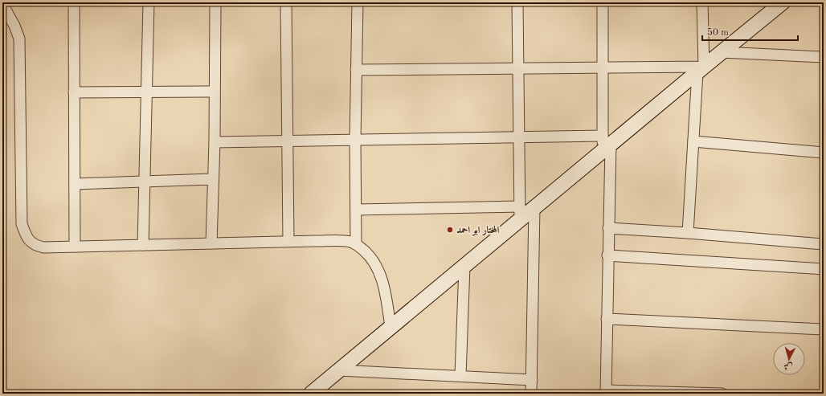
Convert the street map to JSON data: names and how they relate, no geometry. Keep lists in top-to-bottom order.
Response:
{
  "places": ["المختار ابو احمد"],
  "scale_bar": "50 m",
  "north": "bottom"
}
